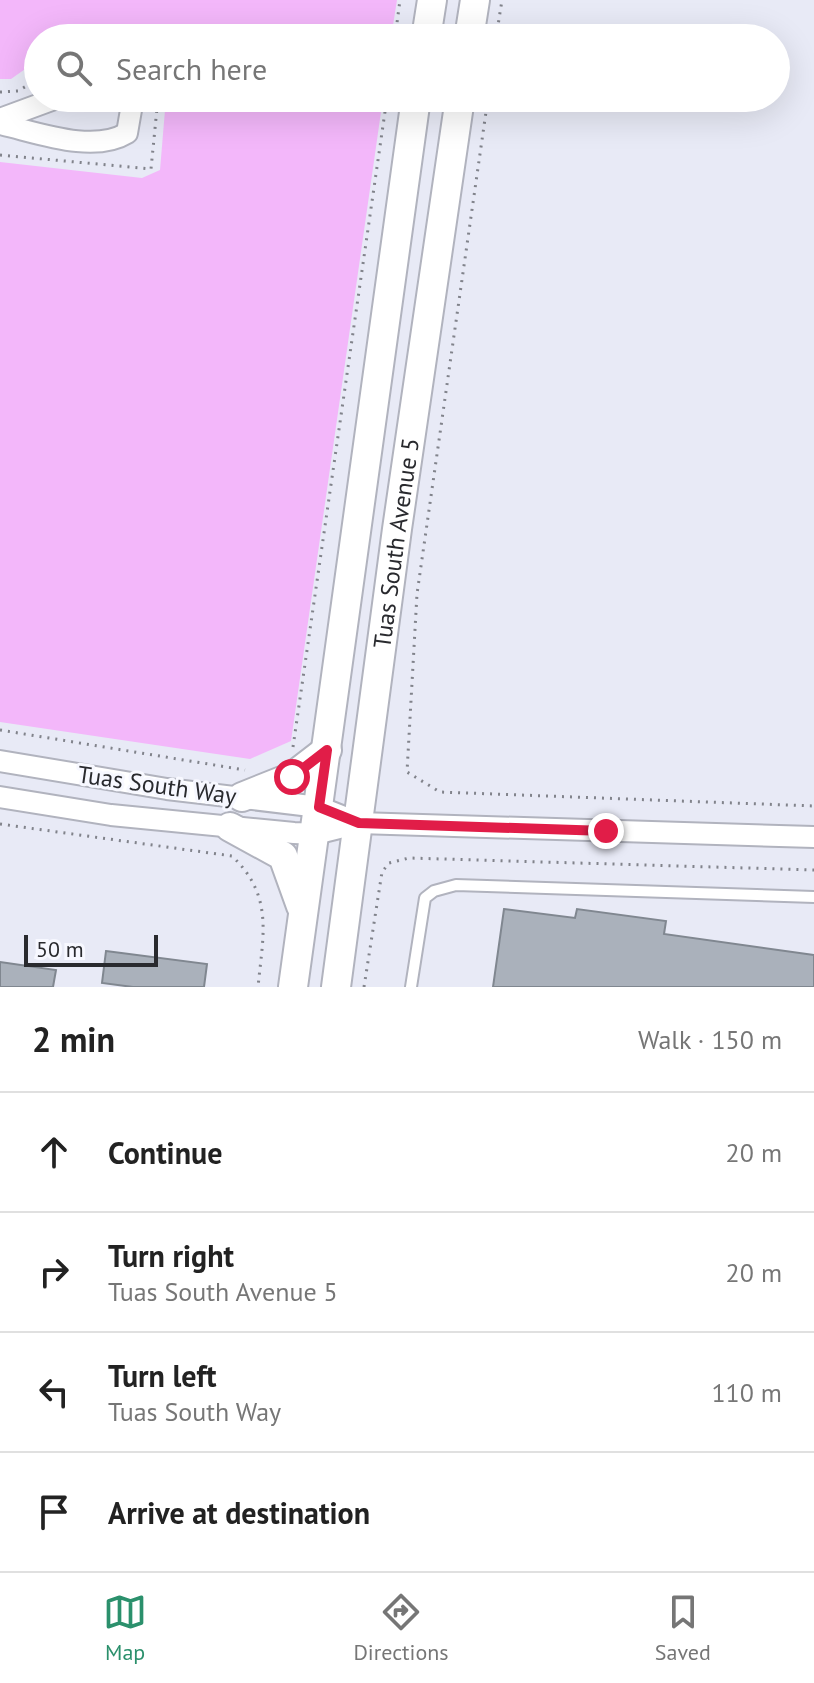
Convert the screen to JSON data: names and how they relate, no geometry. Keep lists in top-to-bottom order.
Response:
{
  "streets": {
    "street": ["Tuas South Avenue 5", "Tuas South Way"]
  },
  "crossings": [
    ["Tuas South Avenue 5", "Tuas South Way"]
  ],
  "scale_bar": "50 m",
  "page": {
    "search": "Search here",
    "scale": "50 m",
    "heading": ["2 min", "Walk · 150 m"],
    "list": [
      ["Continue", "20 m"],
      ["Turn right", "Tuas South Avenue 5", "20 m"],
      ["Turn left", "Tuas South Way", "110 m"],
      "Arrive at destination"
    ],
    "nav": ["Map", "Directions", "Saved"]
  }
}
